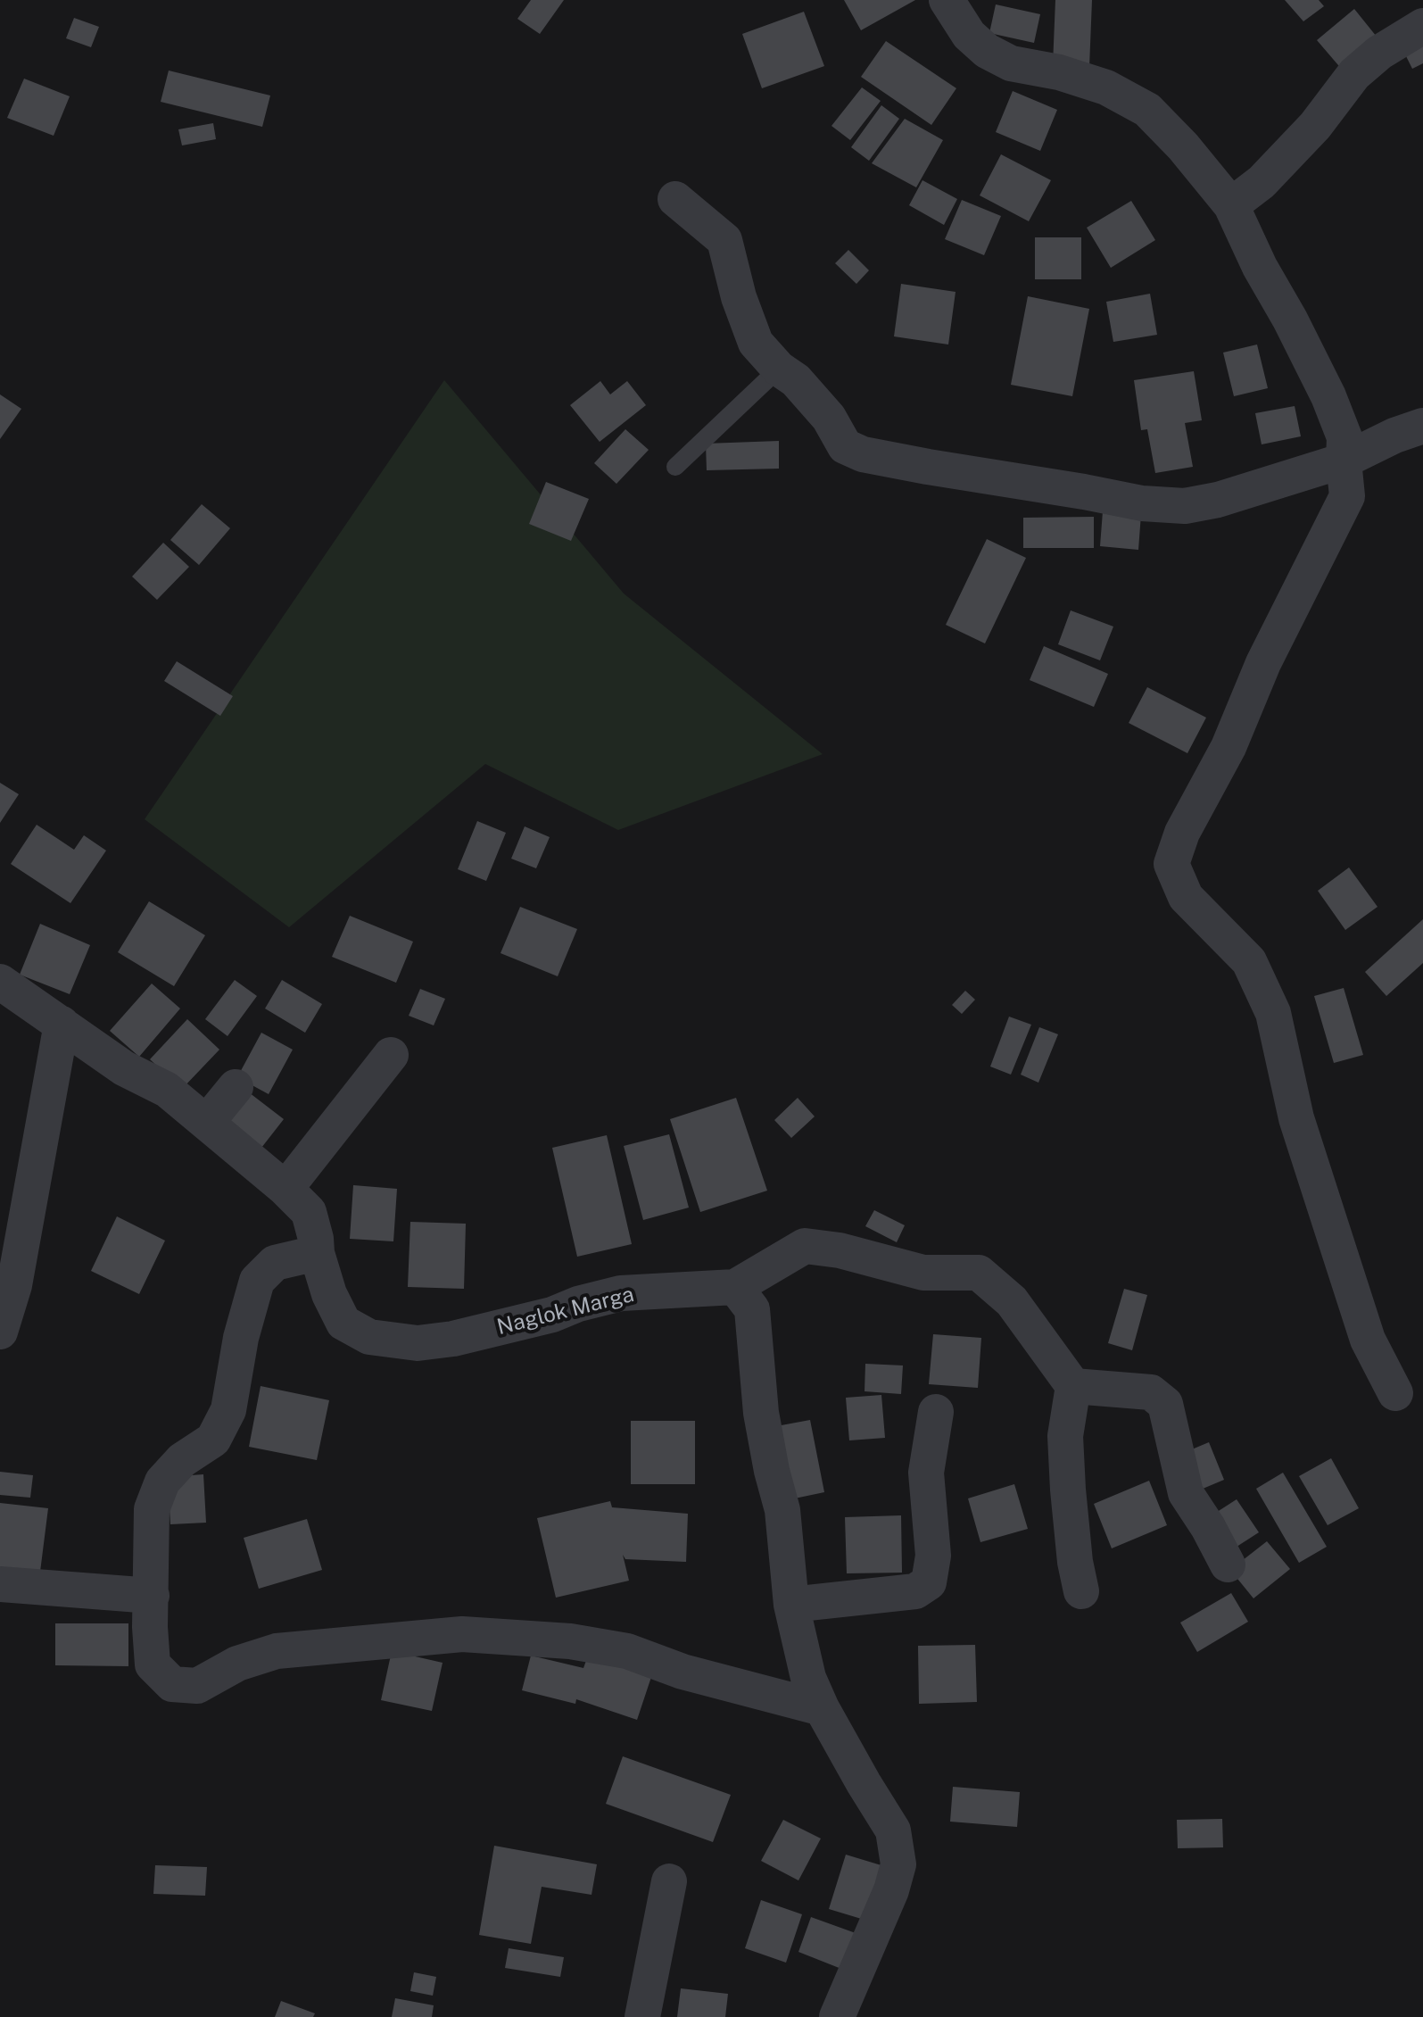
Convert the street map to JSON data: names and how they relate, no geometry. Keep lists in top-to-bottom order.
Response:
{
  "streets": {
    "street": ["Naglok Marga"]
  }
}
